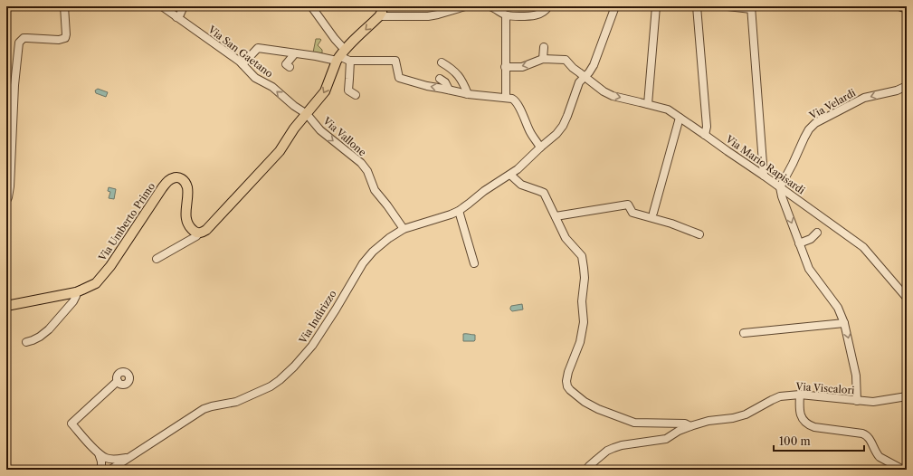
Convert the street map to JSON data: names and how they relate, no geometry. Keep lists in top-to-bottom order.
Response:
{
  "streets": {
    "main road": ["Via Umberto Primo"],
    "street": [
      "Via San Gaetano",
      "Via Velardi",
      "Via Vallone",
      "Via Mario Rapisardi",
      "Via Indirizzo",
      "Via Viscalori"
    ]
  },
  "crossings": [
    ["Via San Gaetano", "Via Vallone"],
    ["Via Velardi", "Via Mario Rapisardi"],
    ["Via Vallone", "Via Indirizzo"],
    ["Via Mario Rapisardi", "Via Indirizzo"]
  ],
  "one_way": ["Via San Gaetano", "Via Velardi", "Via Vallone"],
  "scale_bar": "100 m"
}
